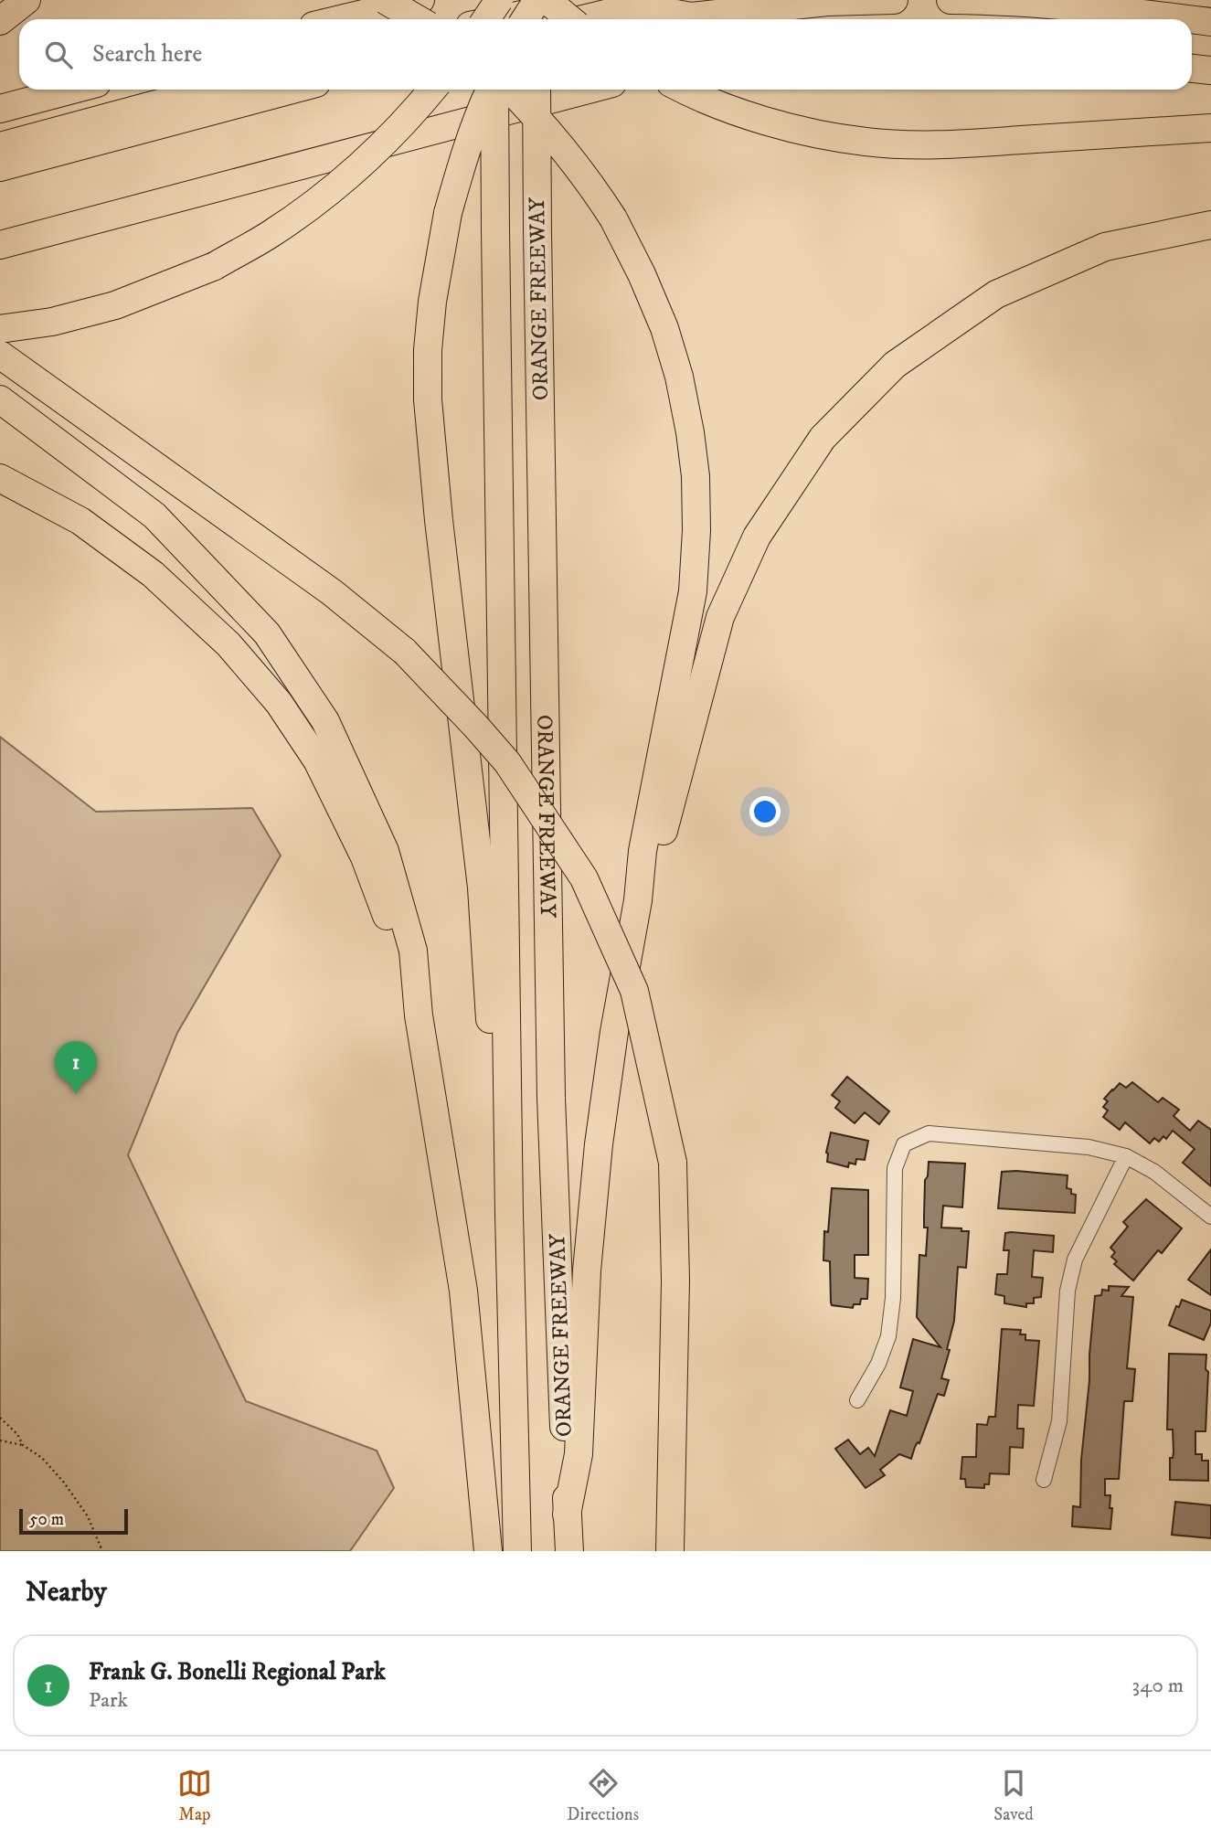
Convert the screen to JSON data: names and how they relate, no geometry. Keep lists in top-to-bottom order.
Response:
{
  "streets": {
    "highway": ["ORANGE FREEWAY"]
  },
  "scale_bar": "50 m",
  "page": {
    "search": "Search here",
    "pins": "1",
    "scale": "50 m",
    "heading": "Nearby",
    "list": [
      {
        "mark": "1",
        "name": "Frank G. Bonelli Regional Park",
        "note": "Park",
        "value": "340 m"
      }
    ],
    "nav": ["Map", "Directions", "Saved"]
  }
}
